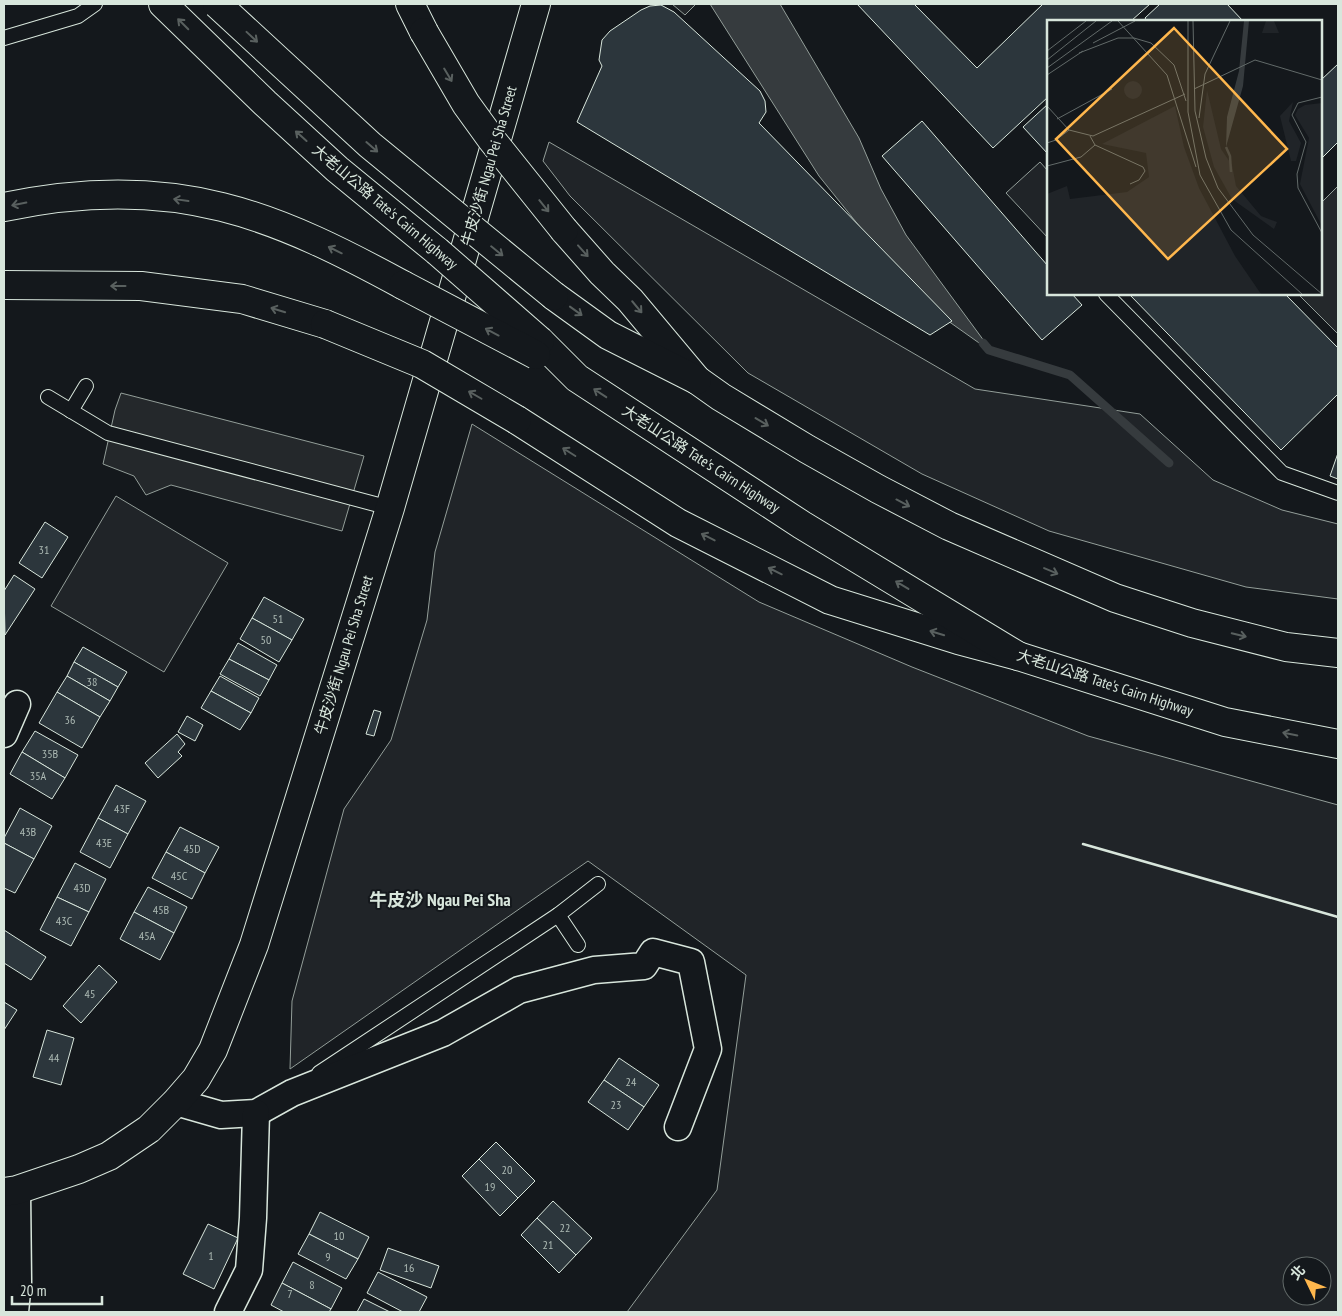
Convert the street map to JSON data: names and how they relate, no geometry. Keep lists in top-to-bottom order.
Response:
{
  "streets": {
    "main road": ["牛皮沙街 Ngau Pei Sha Street", "大老山公路 Tate's Cairn Highway"]
  },
  "districts": ["牛皮沙 Ngau Pei Sha"],
  "house_numbers": [
    "31",
    "51",
    "50",
    "38",
    "36",
    "35B",
    "35A",
    "43F",
    "43B",
    "43E",
    "45D",
    "45C",
    "43D",
    "45B",
    "43C",
    "45A",
    "45",
    "44",
    "24",
    "23",
    "20",
    "19",
    "22",
    "10",
    "21",
    "1",
    "9",
    "16",
    "8",
    "7"
  ],
  "scale_bar": "20 m",
  "north": "top left"
}
